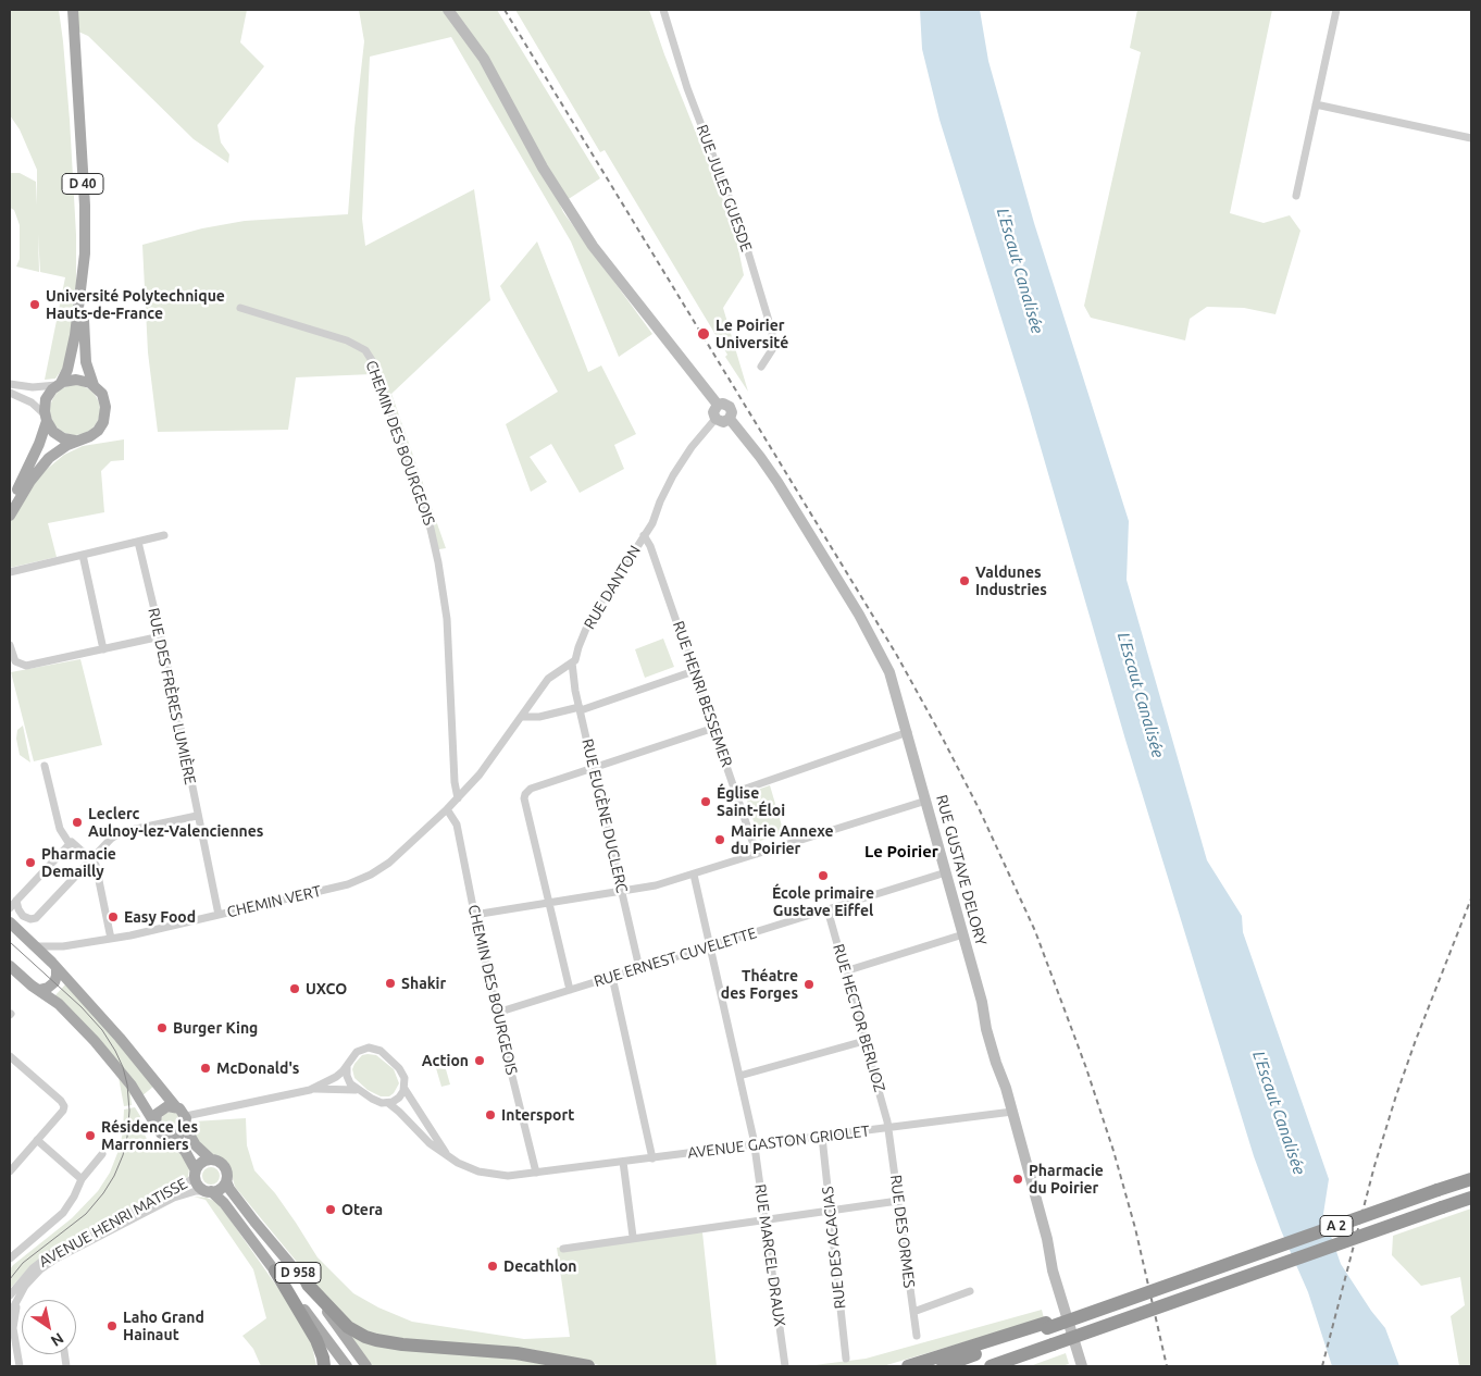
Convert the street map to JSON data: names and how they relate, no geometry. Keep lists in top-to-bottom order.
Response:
{
  "streets": {
    "highway": ["A 2"],
    "main road": ["D 40", "D 958"],
    "street": [
      "RUE JULES GUESDE",
      "CHEMIN DES BOURGEOIS",
      "RUE DANTON",
      "RUE HENRI BESSEMER",
      "RUE DES FRÈRES LUMIÈRE",
      "RUE EUGÈNE DUCLERC",
      "RUE GUSTAVE DELORY",
      "CHEMIN VERT",
      "RUE ERNEST CUVELETTE",
      "RUE HECTOR BERLIOZ",
      "AVENUE GASTON GRIOLET",
      "AVENUE HENRI MATISSE",
      "RUE DES ORMES",
      "RUE DES ACACIAS",
      "RUE MARCEL DRAUX"
    ]
  },
  "crossings": [
    ["CHEMIN DES BOURGEOIS", "CHEMIN VERT"],
    ["CHEMIN DES BOURGEOIS", "RUE ERNEST CUVELETTE"],
    ["CHEMIN DES BOURGEOIS", "AVENUE GASTON GRIOLET"],
    ["RUE DANTON", "RUE HENRI BESSEMER"],
    ["RUE DANTON", "RUE EUGÈNE DUCLERC"],
    ["RUE DANTON", "RUE GUSTAVE DELORY"],
    ["RUE DES FRÈRES LUMIÈRE", "CHEMIN VERT"],
    ["RUE EUGÈNE DUCLERC", "RUE ERNEST CUVELETTE"],
    ["RUE GUSTAVE DELORY", "RUE ERNEST CUVELETTE"],
    ["RUE GUSTAVE DELORY", "AVENUE GASTON GRIOLET"],
    ["RUE ERNEST CUVELETTE", "RUE HECTOR BERLIOZ"],
    ["RUE ERNEST CUVELETTE", "RUE MARCEL DRAUX"],
    ["RUE HECTOR BERLIOZ", "AVENUE GASTON GRIOLET"],
    ["RUE HECTOR BERLIOZ", "RUE DES ORMES"],
    ["AVENUE GASTON GRIOLET", "RUE DES ORMES"],
    ["AVENUE GASTON GRIOLET", "RUE DES ACACIAS"],
    ["AVENUE GASTON GRIOLET", "RUE MARCEL DRAUX"],
    ["AVENUE HENRI MATISSE", "D 958"]
  ],
  "districts": ["Le Poirier"],
  "water": ["L'Escaut Canalisée"],
  "places": [
    "Université Polytechnique Hauts-de-France",
    "Le Poirier Université",
    "Valdunes Industries",
    "Église Saint-Éloi",
    "Leclerc Aulnoy-lez-Valenciennes",
    "Mairie Annexe du Poirier",
    "Pharmacie Demailly",
    "École primaire Gustave Eiffel",
    "Easy Food",
    "Shakir",
    "Théatre des Forges",
    "UXCO",
    "Burger King",
    "Action",
    "McDonald's",
    "Intersport",
    "Résidence les Marronniers",
    "Pharmacie du Poirier",
    "Otera",
    "Decathlon",
    "Laho Grand Hainaut"
  ],
  "north": "bottom right"
}
